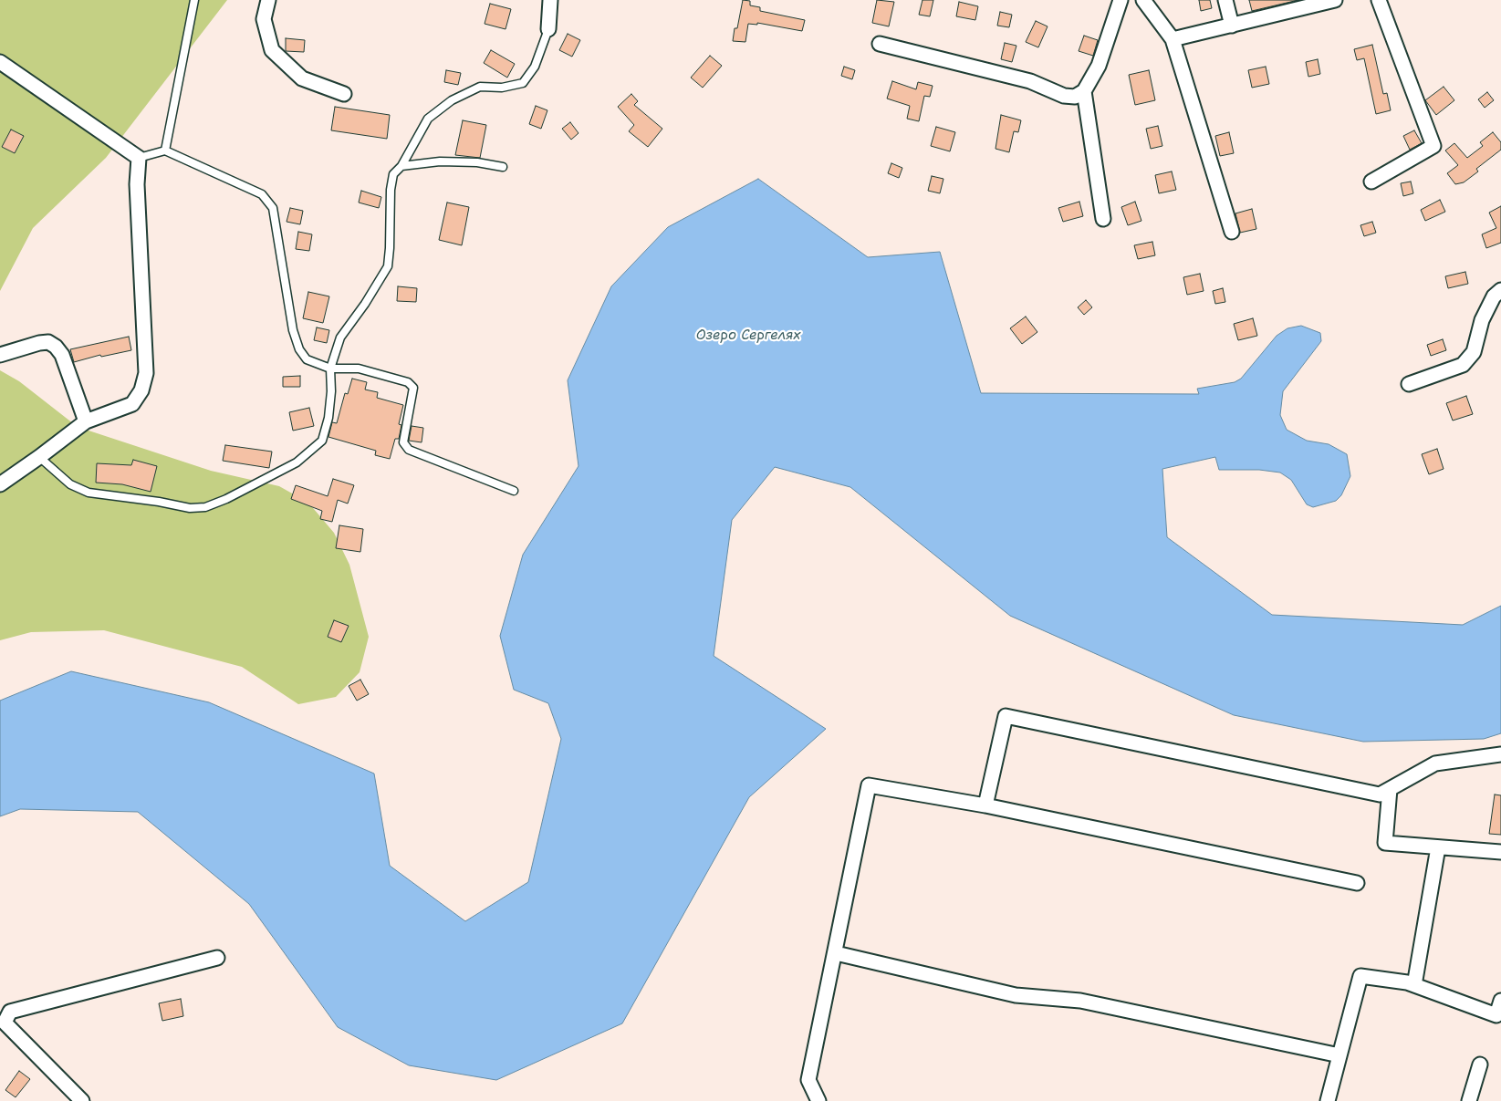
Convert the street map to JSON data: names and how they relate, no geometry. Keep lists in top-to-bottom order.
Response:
{
  "water": ["Озеро Сергелях"]
}
